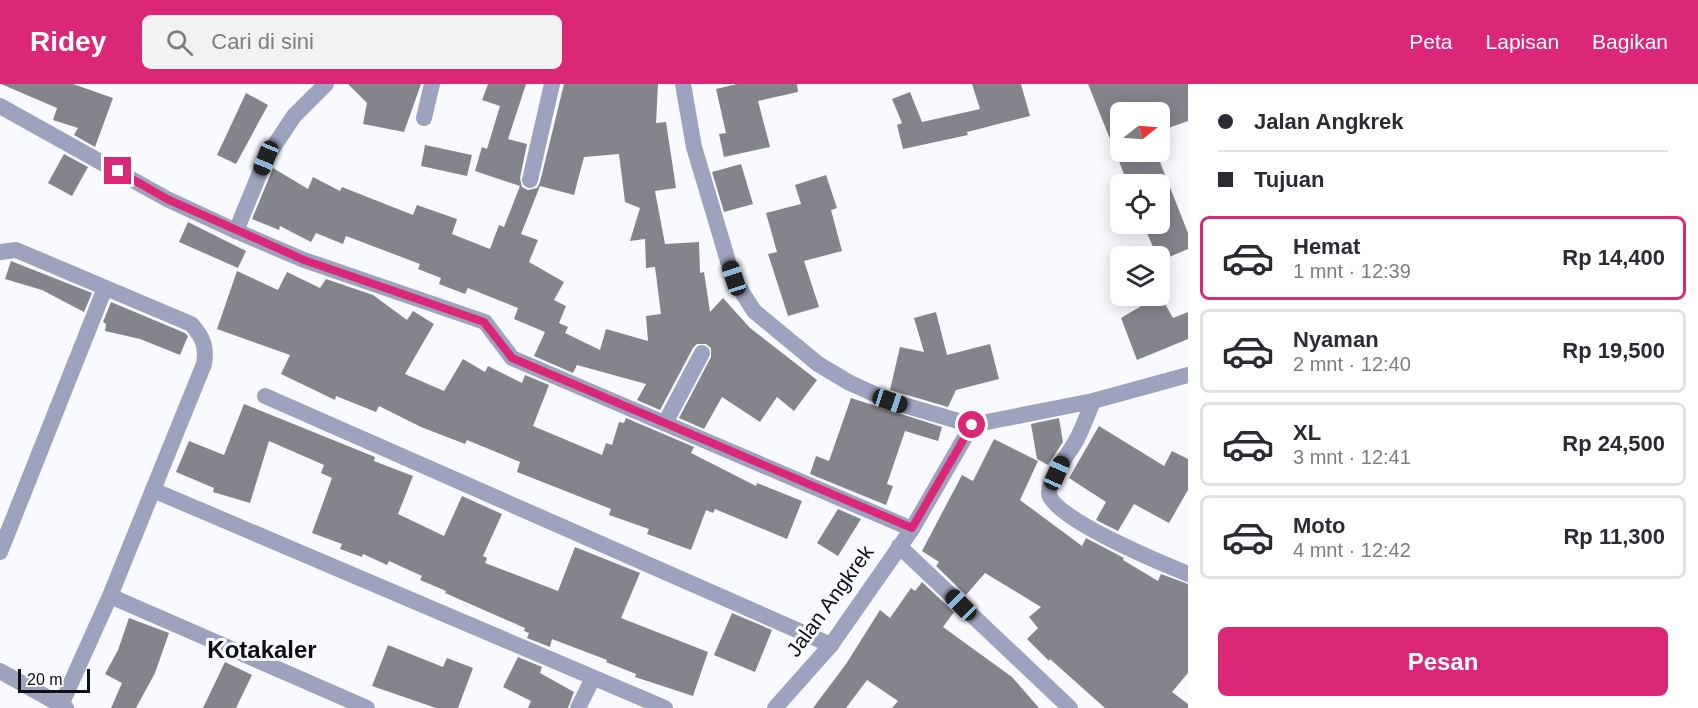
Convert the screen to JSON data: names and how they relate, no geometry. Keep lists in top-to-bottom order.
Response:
{
  "streets": {
    "street": ["Jalan Angkrek"]
  },
  "districts": ["Kotakaler"],
  "scale_bar": "20 m",
  "north": "right",
  "page": {
    "header": "Ridey",
    "search": "Cari di sini",
    "nav": ["Peta", "Lapisan", "Bagikan"],
    "banner": ["Jalan Angkrek", "Tujuan"],
    "list": [
      {
        "name": "Hemat",
        "note": "1 mnt · 12:39",
        "value": "Rp 14,400"
      },
      {
        "name": "Nyaman",
        "note": "2 mnt · 12:40",
        "value": "Rp 19,500"
      },
      {
        "name": "XL",
        "note": "3 mnt · 12:41",
        "value": "Rp 24,500"
      },
      {
        "name": "Moto",
        "note": "4 mnt · 12:42",
        "value": "Rp 11,300"
      }
    ],
    "buttons": "Pesan",
    "scale": "20 m"
  }
}
